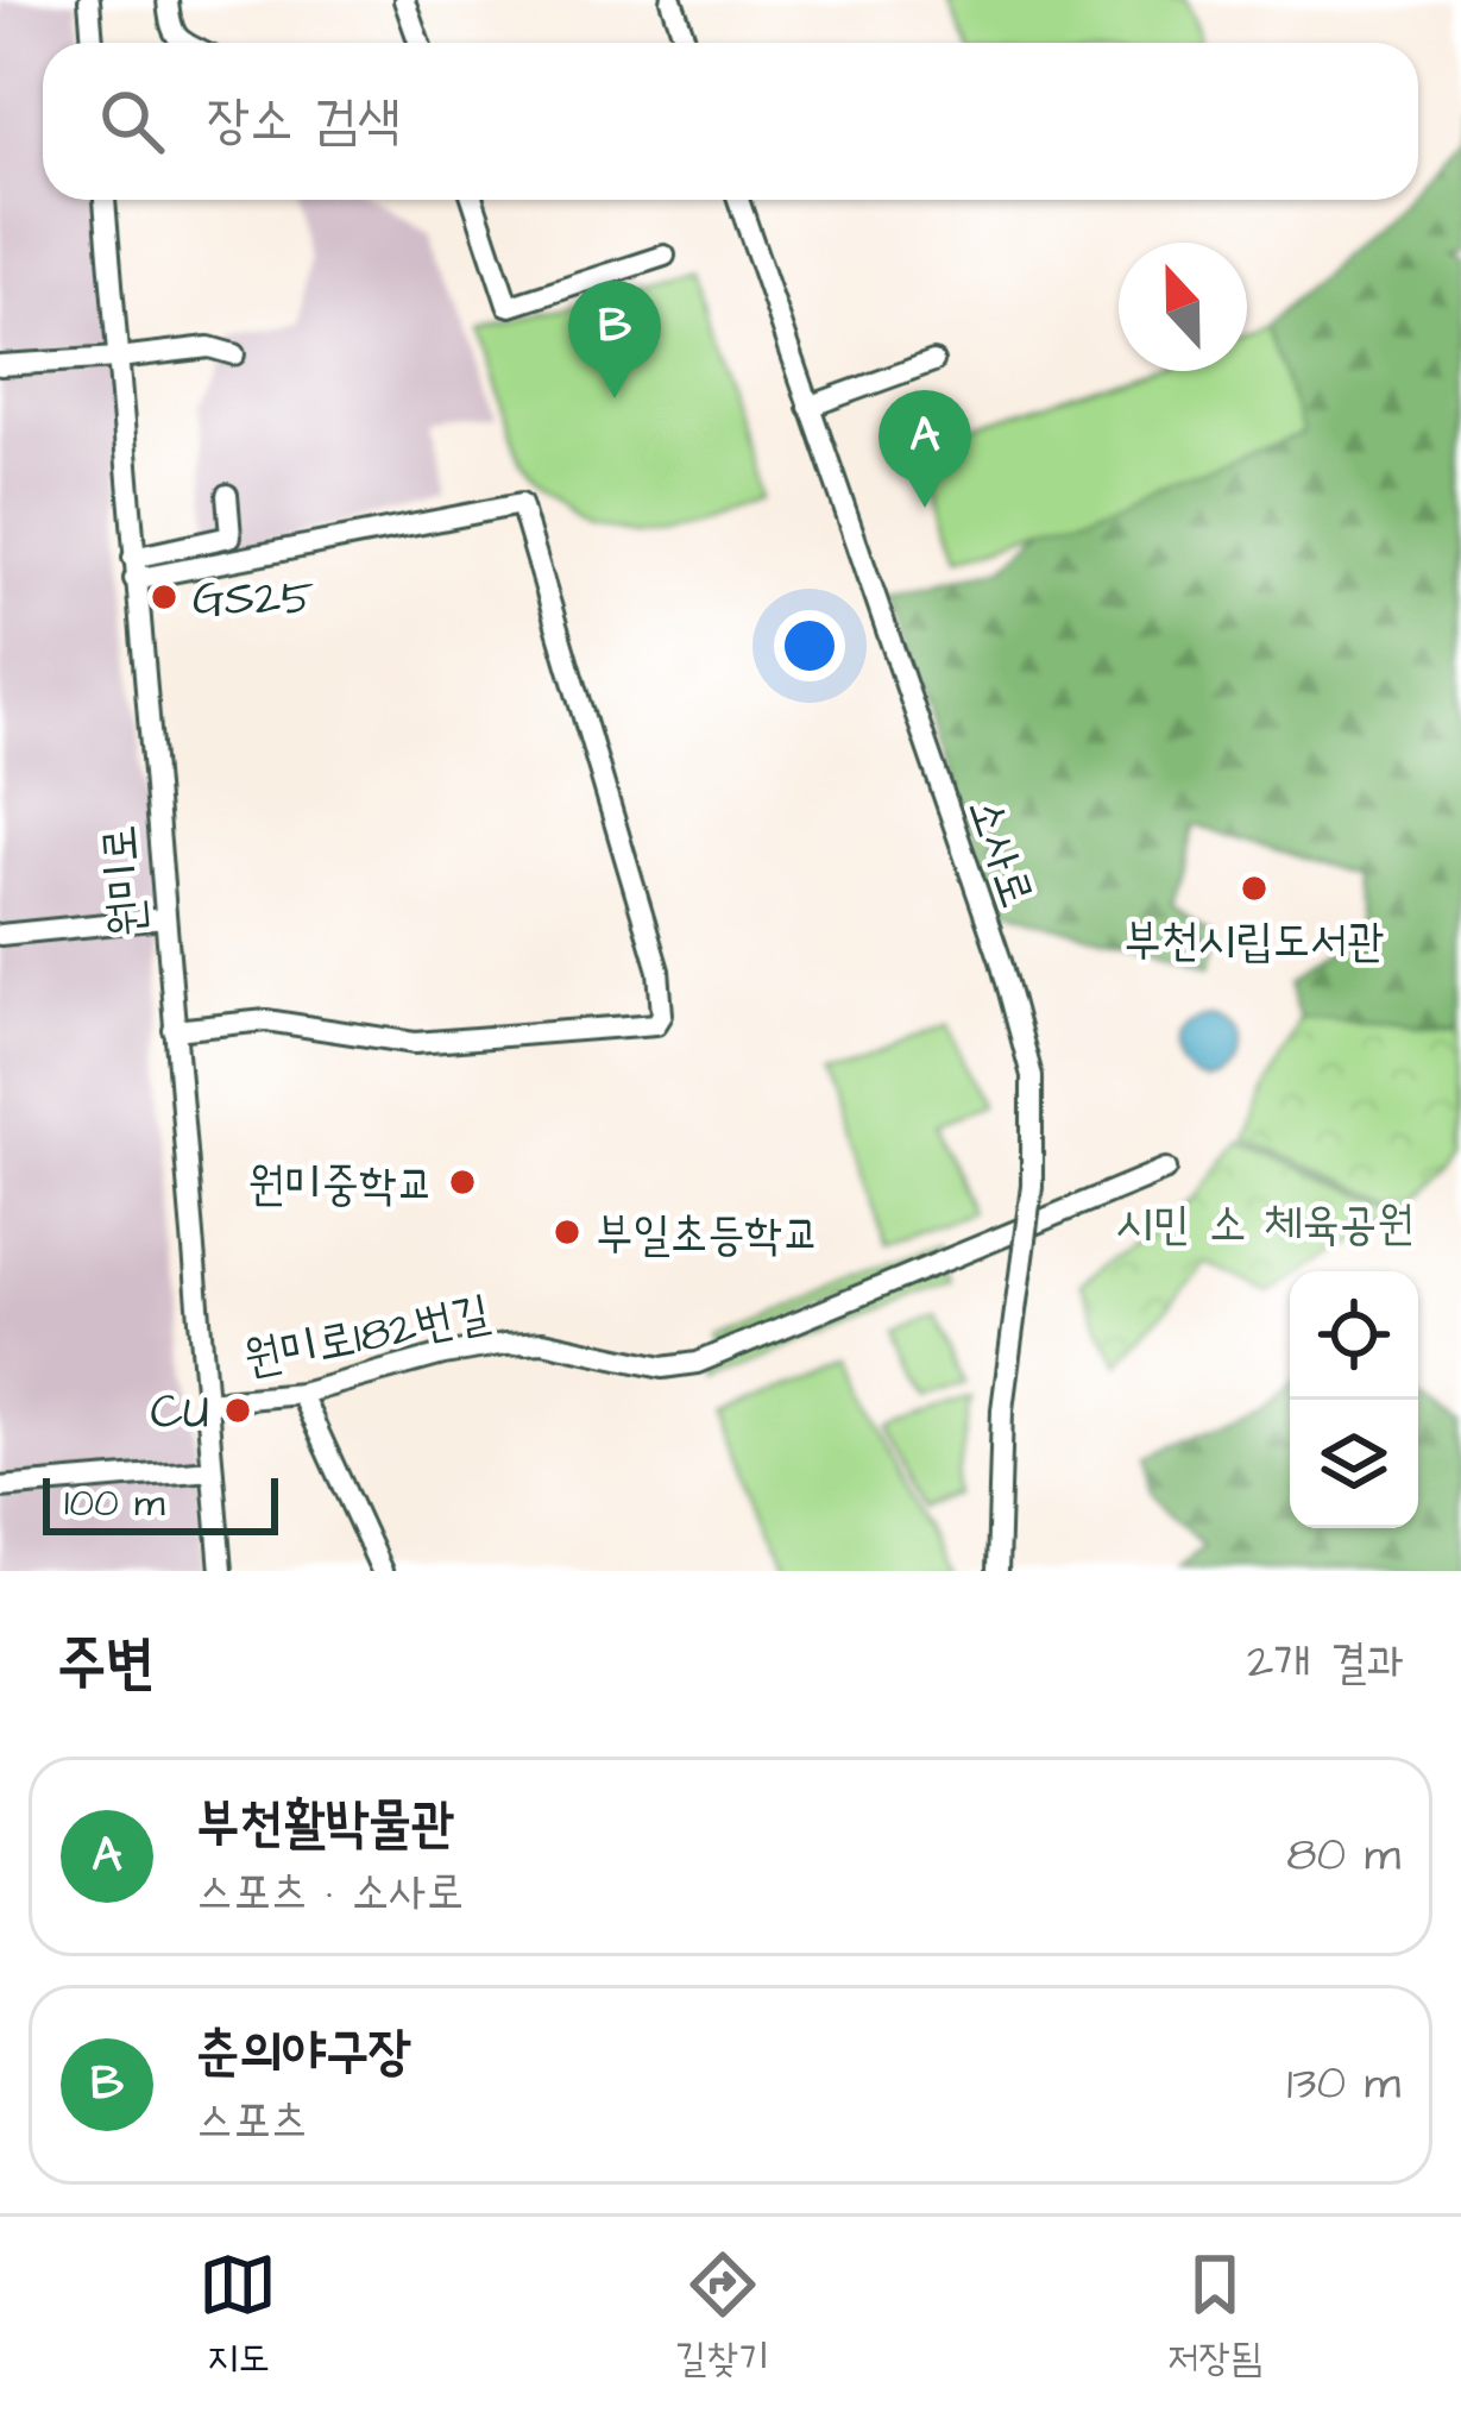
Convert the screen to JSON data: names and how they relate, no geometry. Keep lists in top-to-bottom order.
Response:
{
  "streets": {
    "street": ["소사로", "원미로", "원미로182번길"]
  },
  "crossings": [
    ["원미로", "원미로182번길"]
  ],
  "parks": ["시민 소 체육공원"],
  "places": [
    "GS25",
    "부천시립도서관",
    "원미중학교",
    "부일초등학교",
    "CU"
  ],
  "scale_bar": "100 m",
  "north": "top",
  "page": {
    "search": "장소 검색",
    "pins": ["B", "A"],
    "scale": "100 m",
    "heading": ["주변", "2개 결과"],
    "list": [
      {
        "mark": "A",
        "name": "부천활박물관",
        "note": "스포츠 · 소사로",
        "value": "80 m"
      },
      {
        "mark": "B",
        "name": "춘의야구장",
        "note": "스포츠",
        "value": "130 m"
      }
    ],
    "nav": ["지도", "길찾기", "저장됨"]
  }
}
